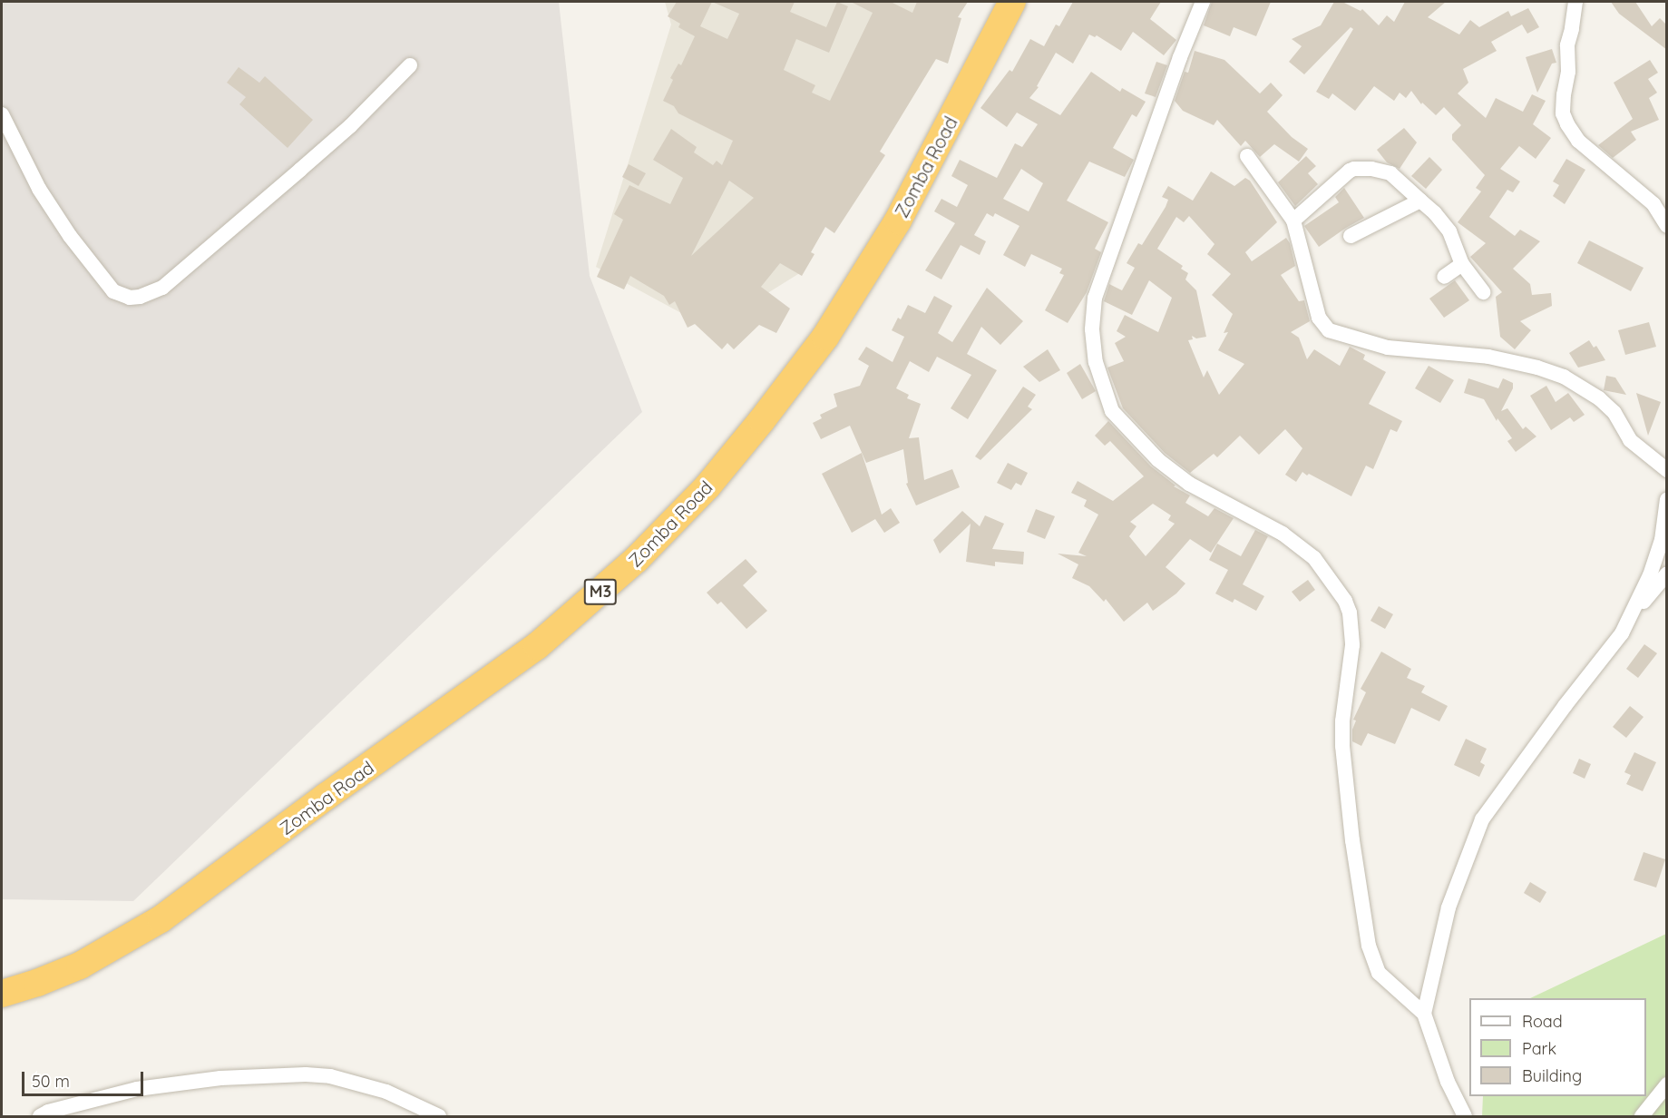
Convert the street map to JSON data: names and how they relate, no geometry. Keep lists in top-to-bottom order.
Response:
{
  "streets": {
    "highway": ["Zomba Road", "M3"]
  },
  "legend": ["Road", "Park", "Building"],
  "scale_bar": "50 m"
}
